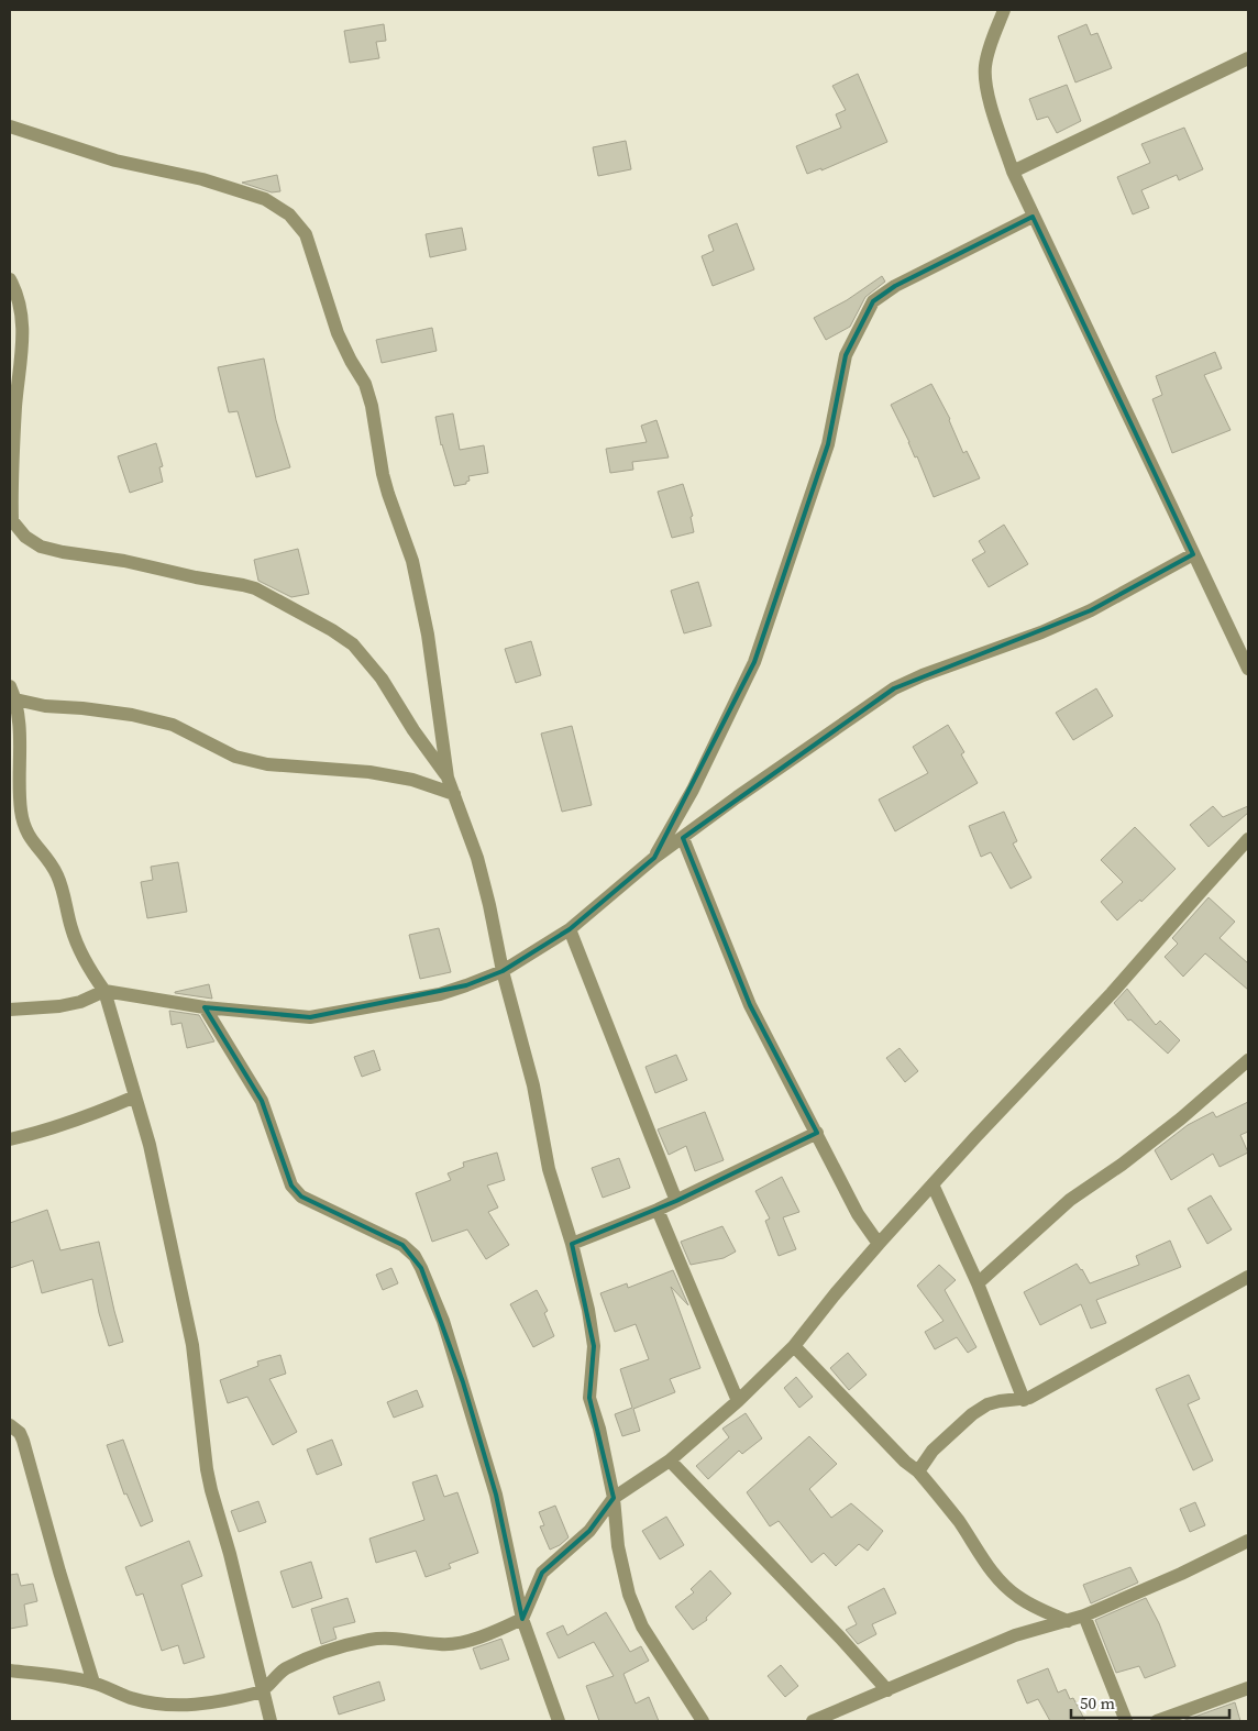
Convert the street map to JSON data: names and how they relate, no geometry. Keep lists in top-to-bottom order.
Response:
{
  "scale_bar": "50 m"
}
